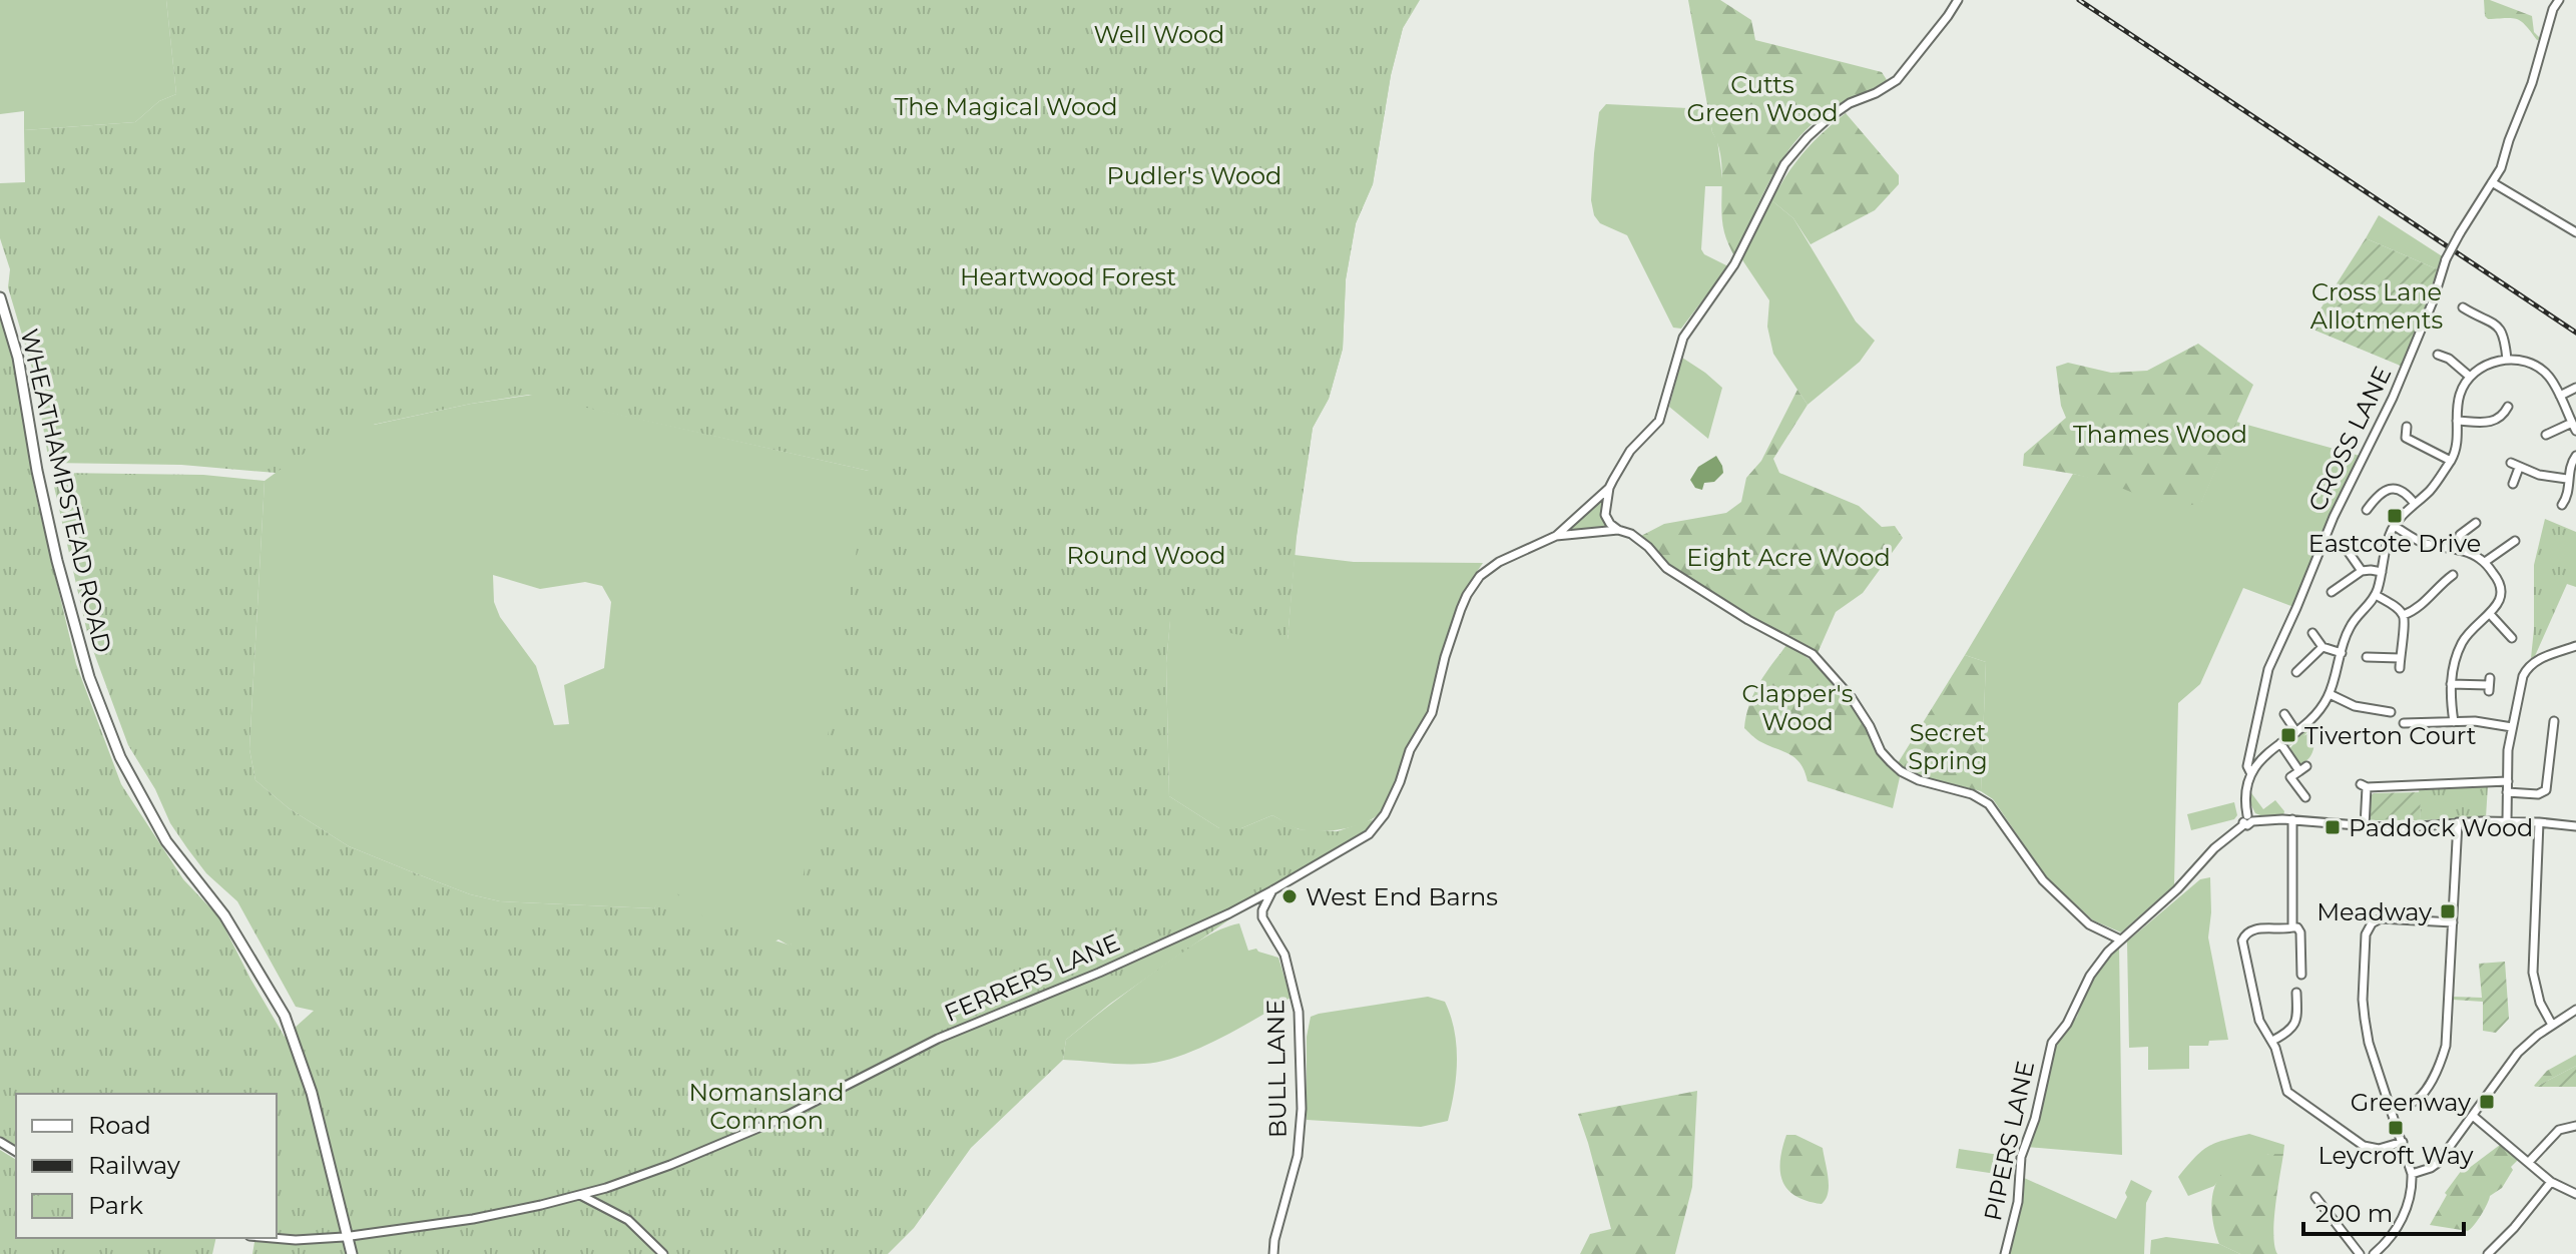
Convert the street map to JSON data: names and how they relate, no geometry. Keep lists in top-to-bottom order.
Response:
{
  "streets": {
    "main road": ["WHEATHAMPSTEAD ROAD"],
    "street": [
      "CROSS LANE",
      "FERRERS LANE",
      "BULL LANE",
      "PIPERS LANE"
    ]
  },
  "crossings": [
    ["CROSS LANE", "PIPERS LANE"],
    ["WHEATHAMPSTEAD ROAD", "FERRERS LANE"],
    ["FERRERS LANE", "BULL LANE"]
  ],
  "parks": [
    "Well Wood",
    "Cutts Green Wood",
    "The Magical Wood",
    "Pudler's Wood",
    "Heartwood Forest",
    "Cross Lane Allotments",
    "Thames Wood",
    "Round Wood",
    "Eight Acre Wood",
    "Clapper's Wood",
    "Secret Spring",
    "Nomansland Common"
  ],
  "places": {
    "transit": [
      "Eastcote Drive",
      "Tiverton Court",
      "Paddock Wood",
      "Meadway",
      "Greenway",
      "Leycroft Way"
    ],
    "other": ["West End Barns"]
  },
  "legend": ["Road", "Railway", "Park"],
  "scale_bar": "200 m"
}
